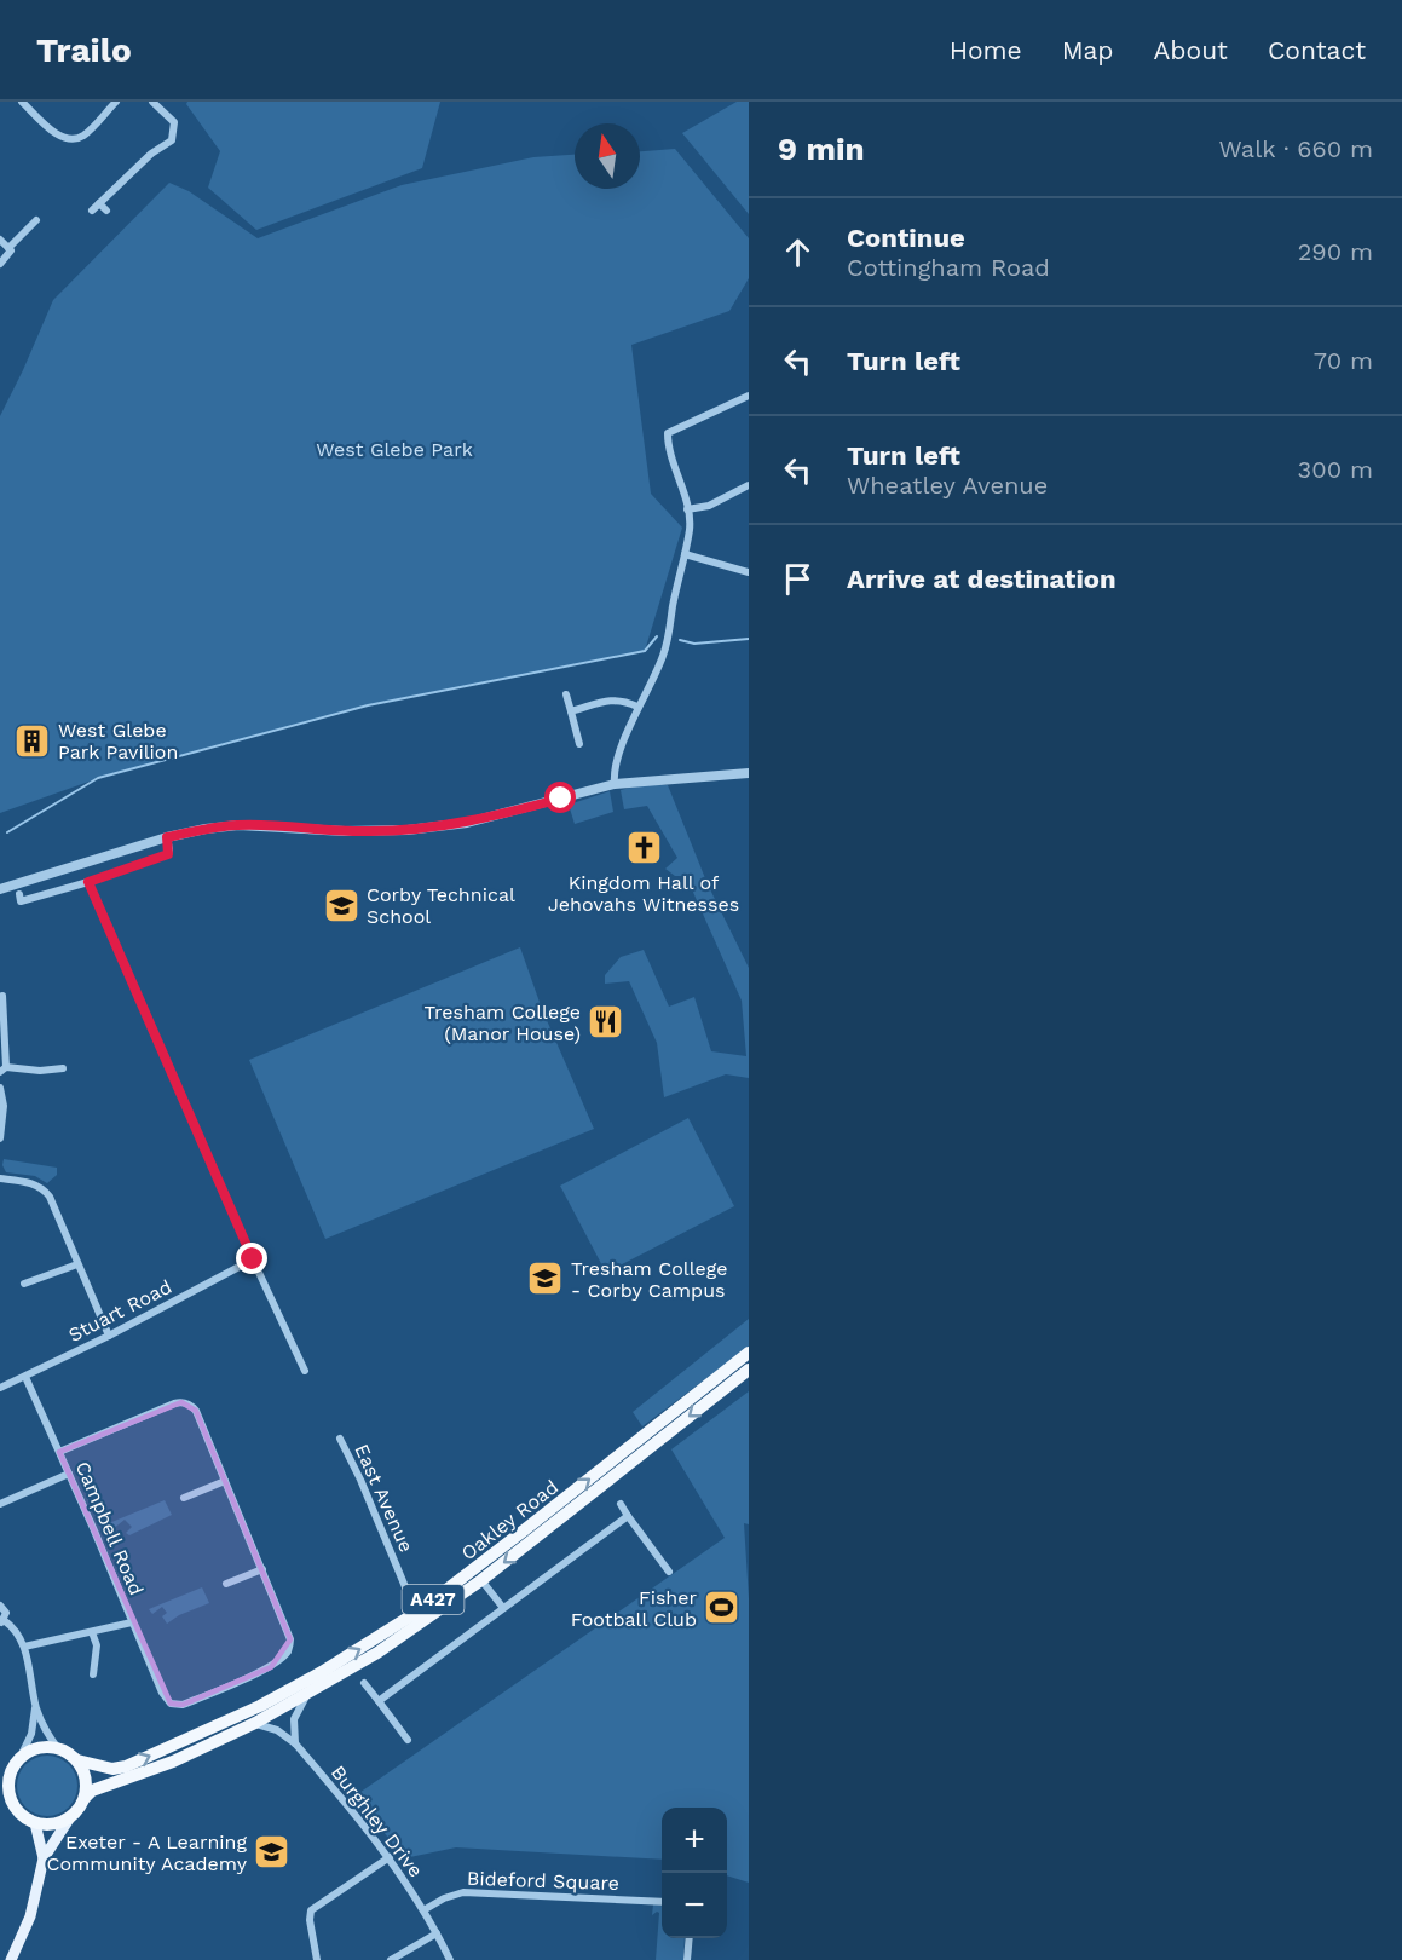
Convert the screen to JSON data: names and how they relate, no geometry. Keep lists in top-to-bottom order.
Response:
{
  "streets": {
    "highway": ["Oakley Road", "A427"],
    "street": [
      "Stuart Road",
      "East Avenue",
      "Campbell Road",
      "Burghley Drive",
      "Bideford Square"
    ]
  },
  "crossings": [
    ["Stuart Road", "Campbell Road"],
    ["East Avenue", "Oakley Road"],
    ["Burghley Drive", "Bideford Square"]
  ],
  "parks": ["West Glebe Park"],
  "places": {
    "building": ["West Glebe Park Pavilion"],
    "church": ["Kingdom Hall of Jehovahs Witnesses"],
    "school or university": ["Corby Technical School", "Tresham College - Corby Campus", "Exeter - A Learning Community Academy"],
    "restaurant": ["Tresham College (Manor House)"],
    "sports": ["Fisher Football Club"]
  },
  "north": "top",
  "page": {
    "header": "Trailo",
    "nav": [
      "Home",
      "Map",
      "About",
      "Contact"
    ],
    "heading": ["9 min", "Walk · 660 m"],
    "list": [
      ["Continue", "Cottingham Road", "290 m"],
      ["Turn left", "70 m"],
      ["Turn left", "Wheatley Avenue", "300 m"],
      "Arrive at destination"
    ],
    "map_buttons": ["+", "−"]
  }
}
